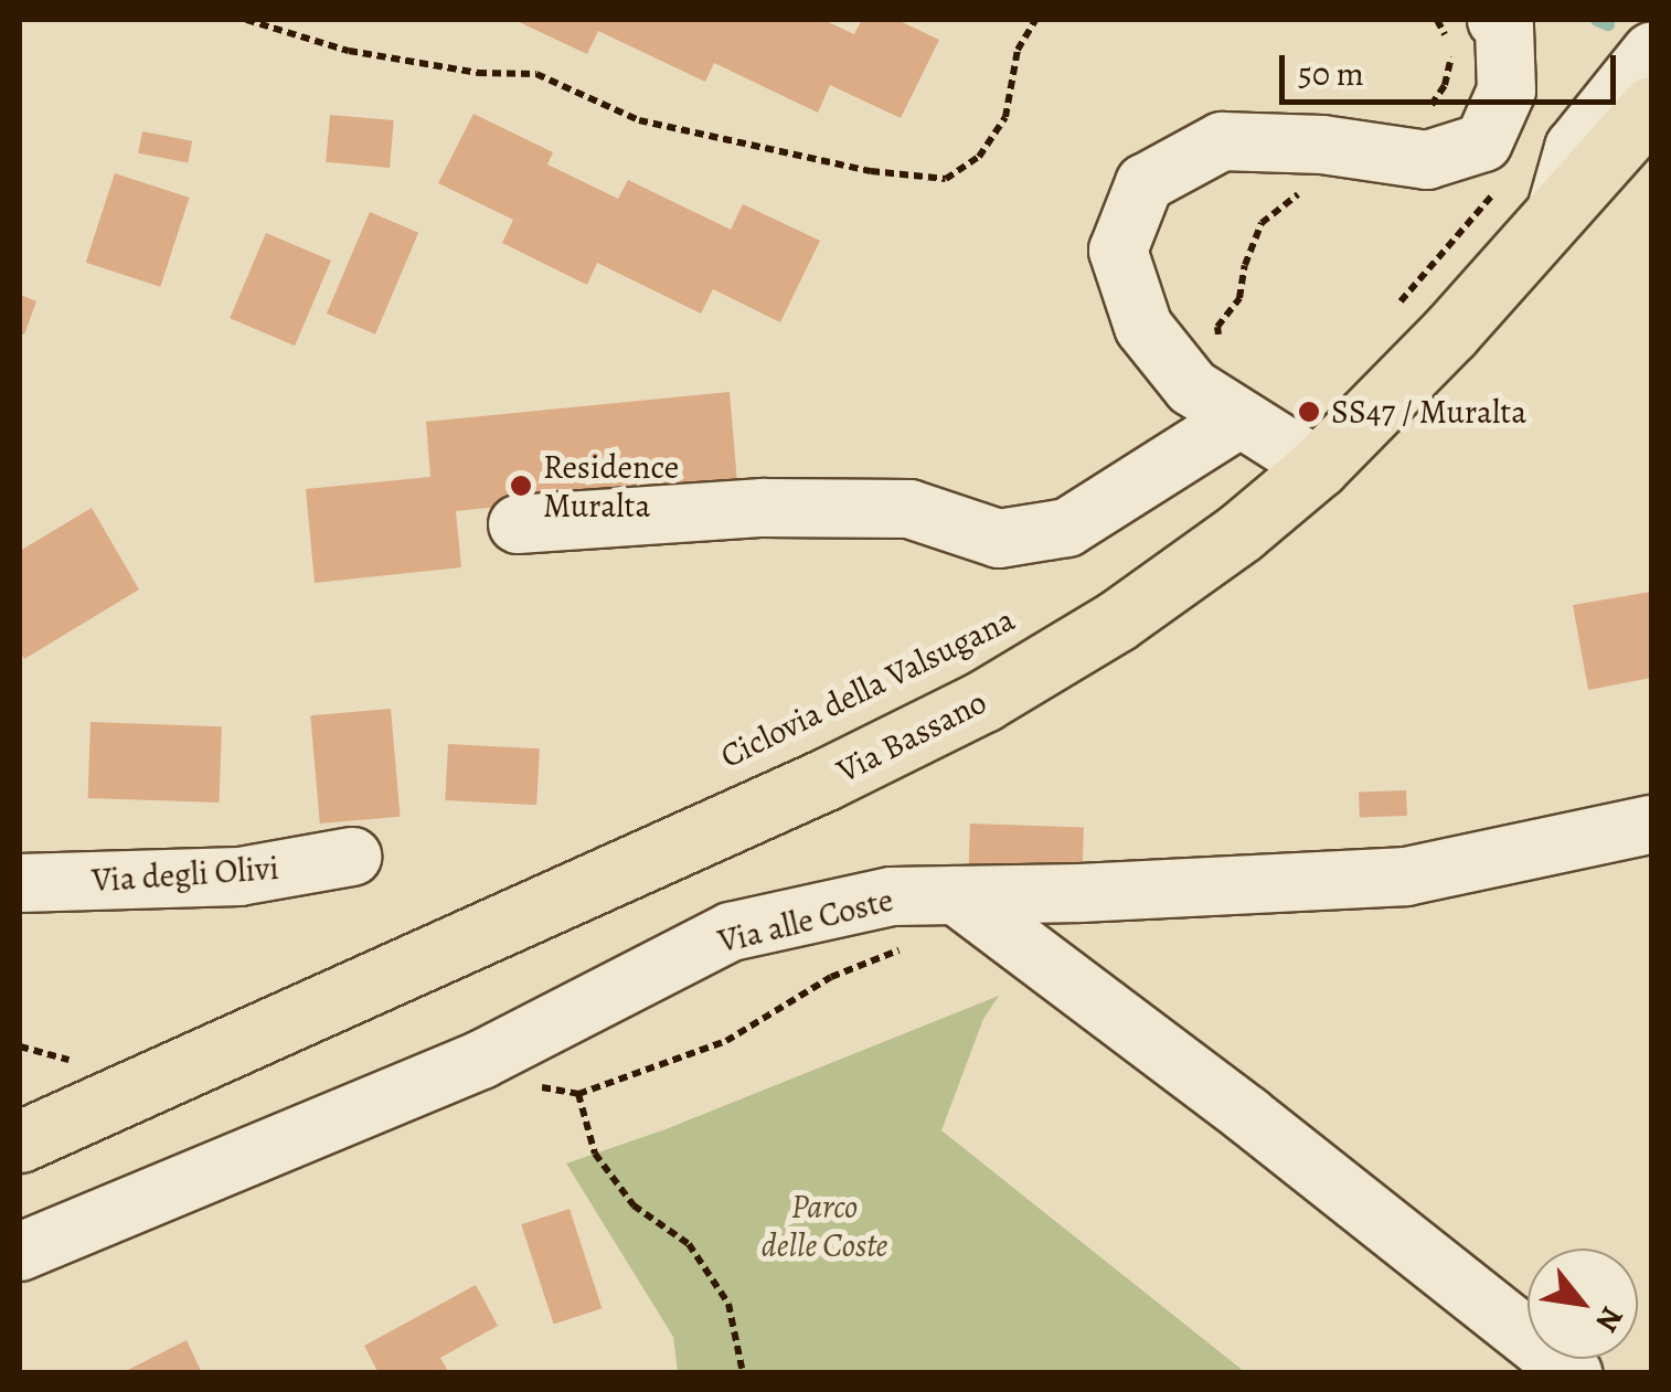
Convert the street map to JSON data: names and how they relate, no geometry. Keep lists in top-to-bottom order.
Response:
{
  "streets": {
    "main road": ["Via Bassano"],
    "street": ["Via degli Olivi", "Via alle Coste"]
  },
  "parks": ["Parco delle Coste"],
  "places": ["SS47 / Muralta", "Residence Muralta"],
  "scale_bar": "50 m",
  "north": "bottom right"
}
